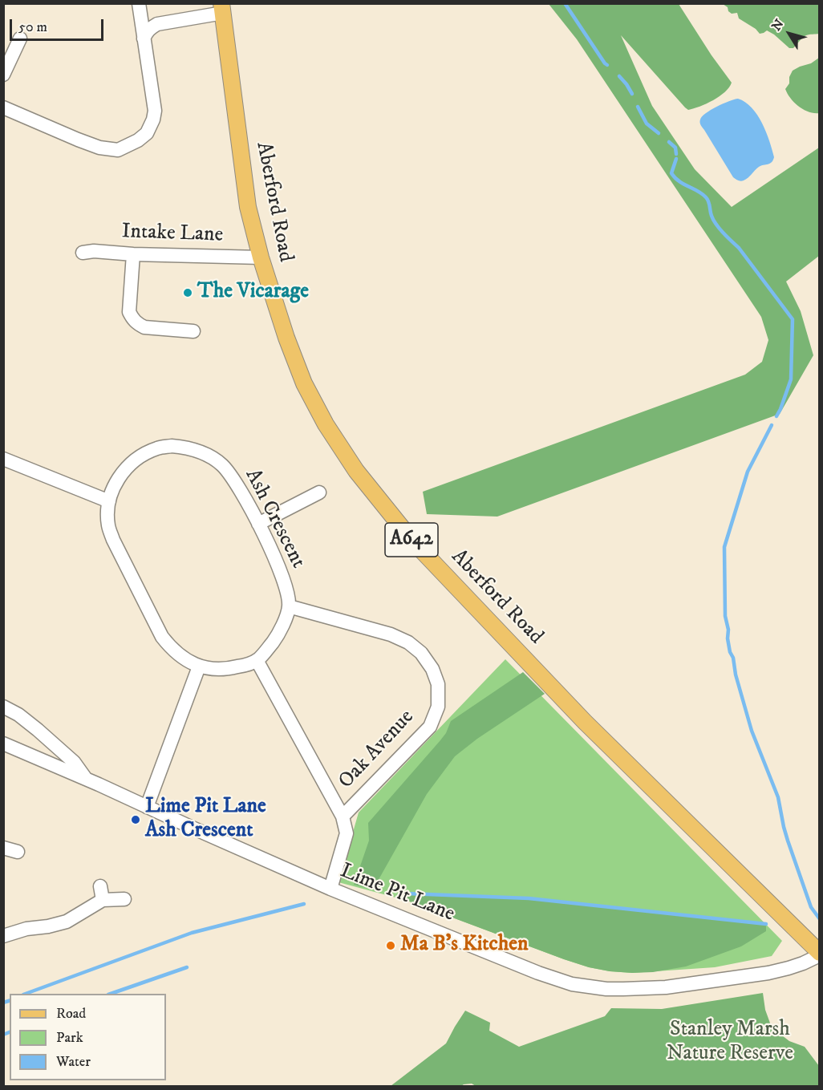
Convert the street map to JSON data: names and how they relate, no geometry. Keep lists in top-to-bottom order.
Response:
{
  "streets": {
    "main road": ["Aberford Road", "A642"],
    "street": [
      "Intake Lane",
      "Ash Crescent",
      "Oak Avenue",
      "Lime Pit Lane"
    ]
  },
  "crossings": [
    ["Aberford Road", "Intake Lane"],
    ["Aberford Road", "Lime Pit Lane"],
    ["Ash Crescent", "Oak Avenue"]
  ],
  "parks": ["Stanley Marsh Nature Reserve"],
  "places": ["The Vicarage", "Lime Pit Lane Ash Crescent", "Ma B's Kitchen"],
  "legend": ["Road", "Park", "Water"],
  "scale_bar": "50 m",
  "north": "top left"
}
